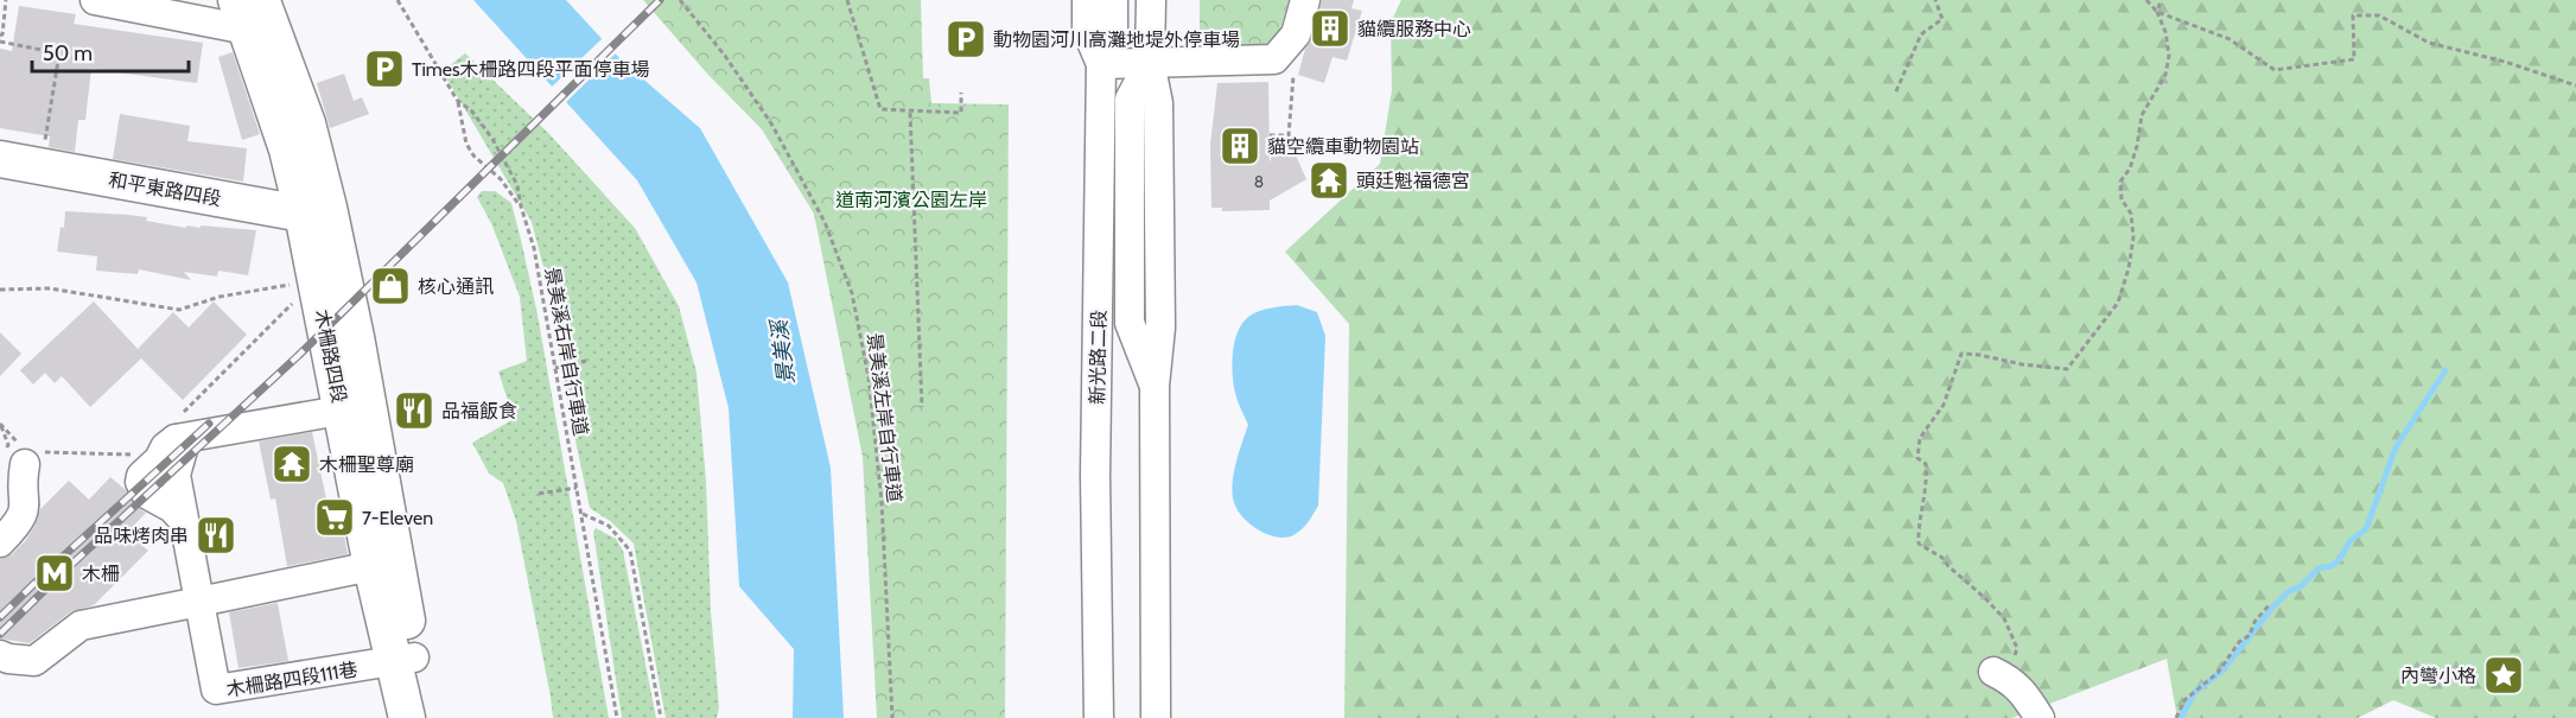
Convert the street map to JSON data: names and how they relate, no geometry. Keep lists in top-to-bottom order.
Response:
{
  "streets": {
    "main road": ["和平東路四段", "木柵路四段"],
    "street": ["新光路二段", "木柵路四段111巷"],
    "path": ["景美溪右岸自行車道", "景美溪左岸自行車道"]
  },
  "crossings": [
    ["和平東路四段", "木柵路四段"],
    ["木柵路四段", "木柵路四段111巷"]
  ],
  "water": ["景美溪"],
  "parks": ["道南河濱公園左岸"],
  "places": {
    "building": ["貓纜服務中心", "貓空纜車動物園站"],
    "parking": ["動物園河川高灘地堤外停車場", "Times木柵路四段平面停車場"],
    "temple": ["頭廷魁福德宮", "木柵聖尊廟"],
    "shop": ["核心通訊"],
    "restaurant": ["品福飯食", "品味烤肉串"],
    "supermarket": ["7-Eleven"],
    "metro station": ["木柵"],
    "place": ["內彎小格"]
  },
  "house_numbers": ["8"],
  "scale_bar": "50 m"
}
